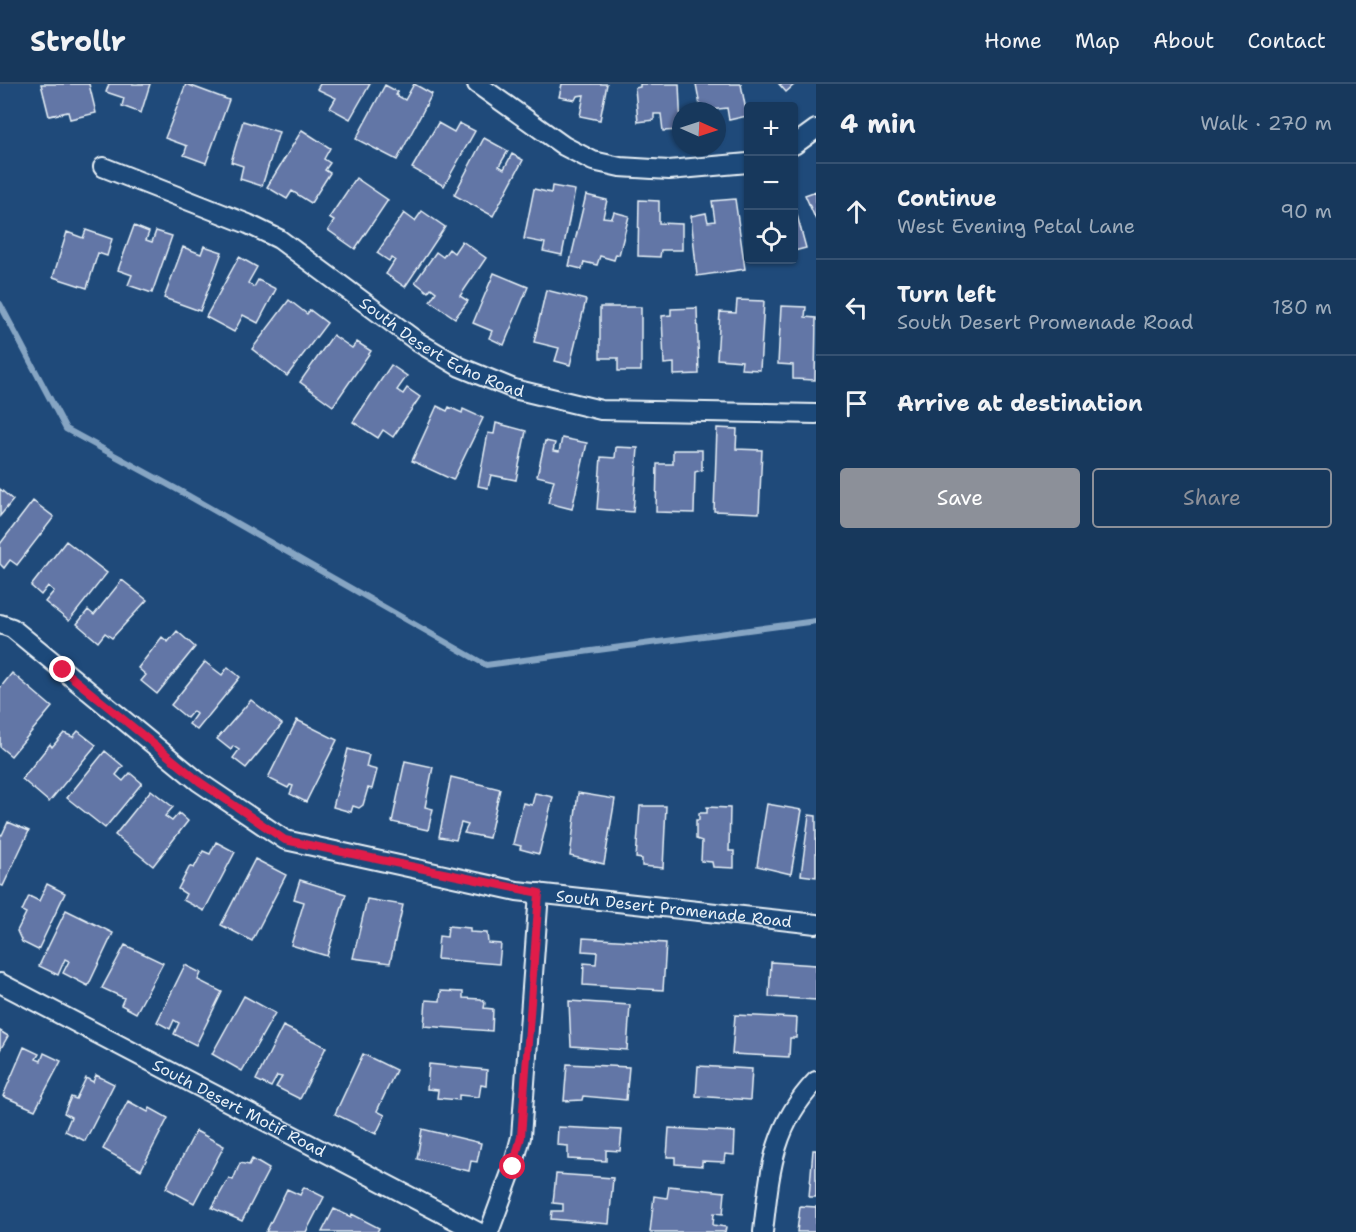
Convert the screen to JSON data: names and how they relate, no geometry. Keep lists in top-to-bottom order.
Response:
{
  "streets": {
    "street": ["South Desert Echo Road", "South Desert Promenade Road", "South Desert Motif Road"]
  },
  "north": "right",
  "page": {
    "header": "Strollr",
    "nav": [
      "Home",
      "Map",
      "About",
      "Contact"
    ],
    "heading": ["4 min", "Walk · 270 m"],
    "map_buttons": ["+", "−"],
    "list": [
      ["Continue", "West Evening Petal Lane", "90 m"],
      ["Turn left", "South Desert Promenade Road", "180 m"],
      "Arrive at destination"
    ],
    "buttons": ["Save", "Share"]
  }
}
